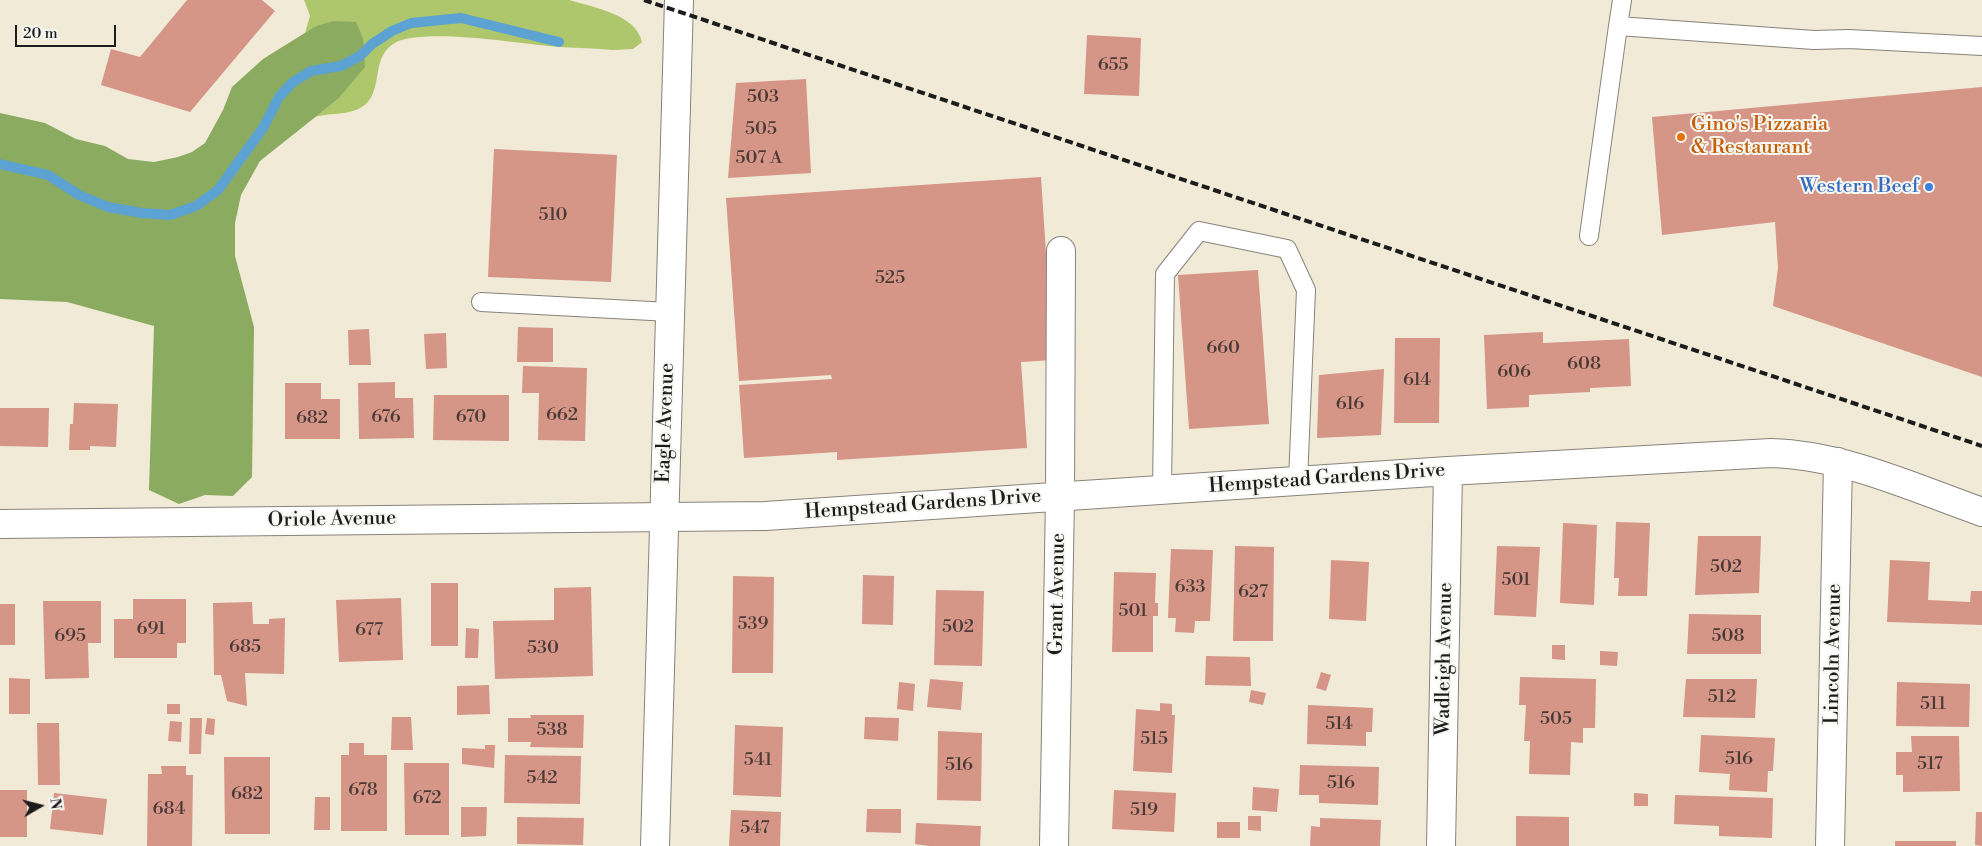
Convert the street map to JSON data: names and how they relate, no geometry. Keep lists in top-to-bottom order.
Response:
{
  "streets": {
    "street": [
      "Eagle Avenue",
      "Hempstead Gardens Drive",
      "Oriole Avenue",
      "Grant Avenue",
      "Lincoln Avenue",
      "Wadleigh Avenue"
    ]
  },
  "crossings": [
    ["Eagle Avenue", "Hempstead Gardens Drive"],
    ["Eagle Avenue", "Oriole Avenue"],
    ["Hempstead Gardens Drive", "Oriole Avenue"],
    ["Hempstead Gardens Drive", "Grant Avenue"],
    ["Hempstead Gardens Drive", "Lincoln Avenue"],
    ["Hempstead Gardens Drive", "Wadleigh Avenue"]
  ],
  "places": ["Gino's Pizzaria & Restaurant", "Western Beef"],
  "house_numbers": [
    "655",
    "503",
    "505",
    "507 A",
    "510",
    "525",
    "660",
    "608",
    "606",
    "614",
    "616",
    "662",
    "676",
    "670",
    "682",
    "502",
    "501",
    "633",
    "627",
    "501",
    "539",
    "502",
    "691",
    "677",
    "695",
    "508",
    "685",
    "530",
    "512",
    "511",
    "505",
    "514",
    "538",
    "515",
    "516",
    "541",
    "517",
    "516",
    "542",
    "516",
    "678",
    "682",
    "672",
    "684",
    "519",
    "547"
  ],
  "scale_bar": "20 m",
  "north": "right"
}
